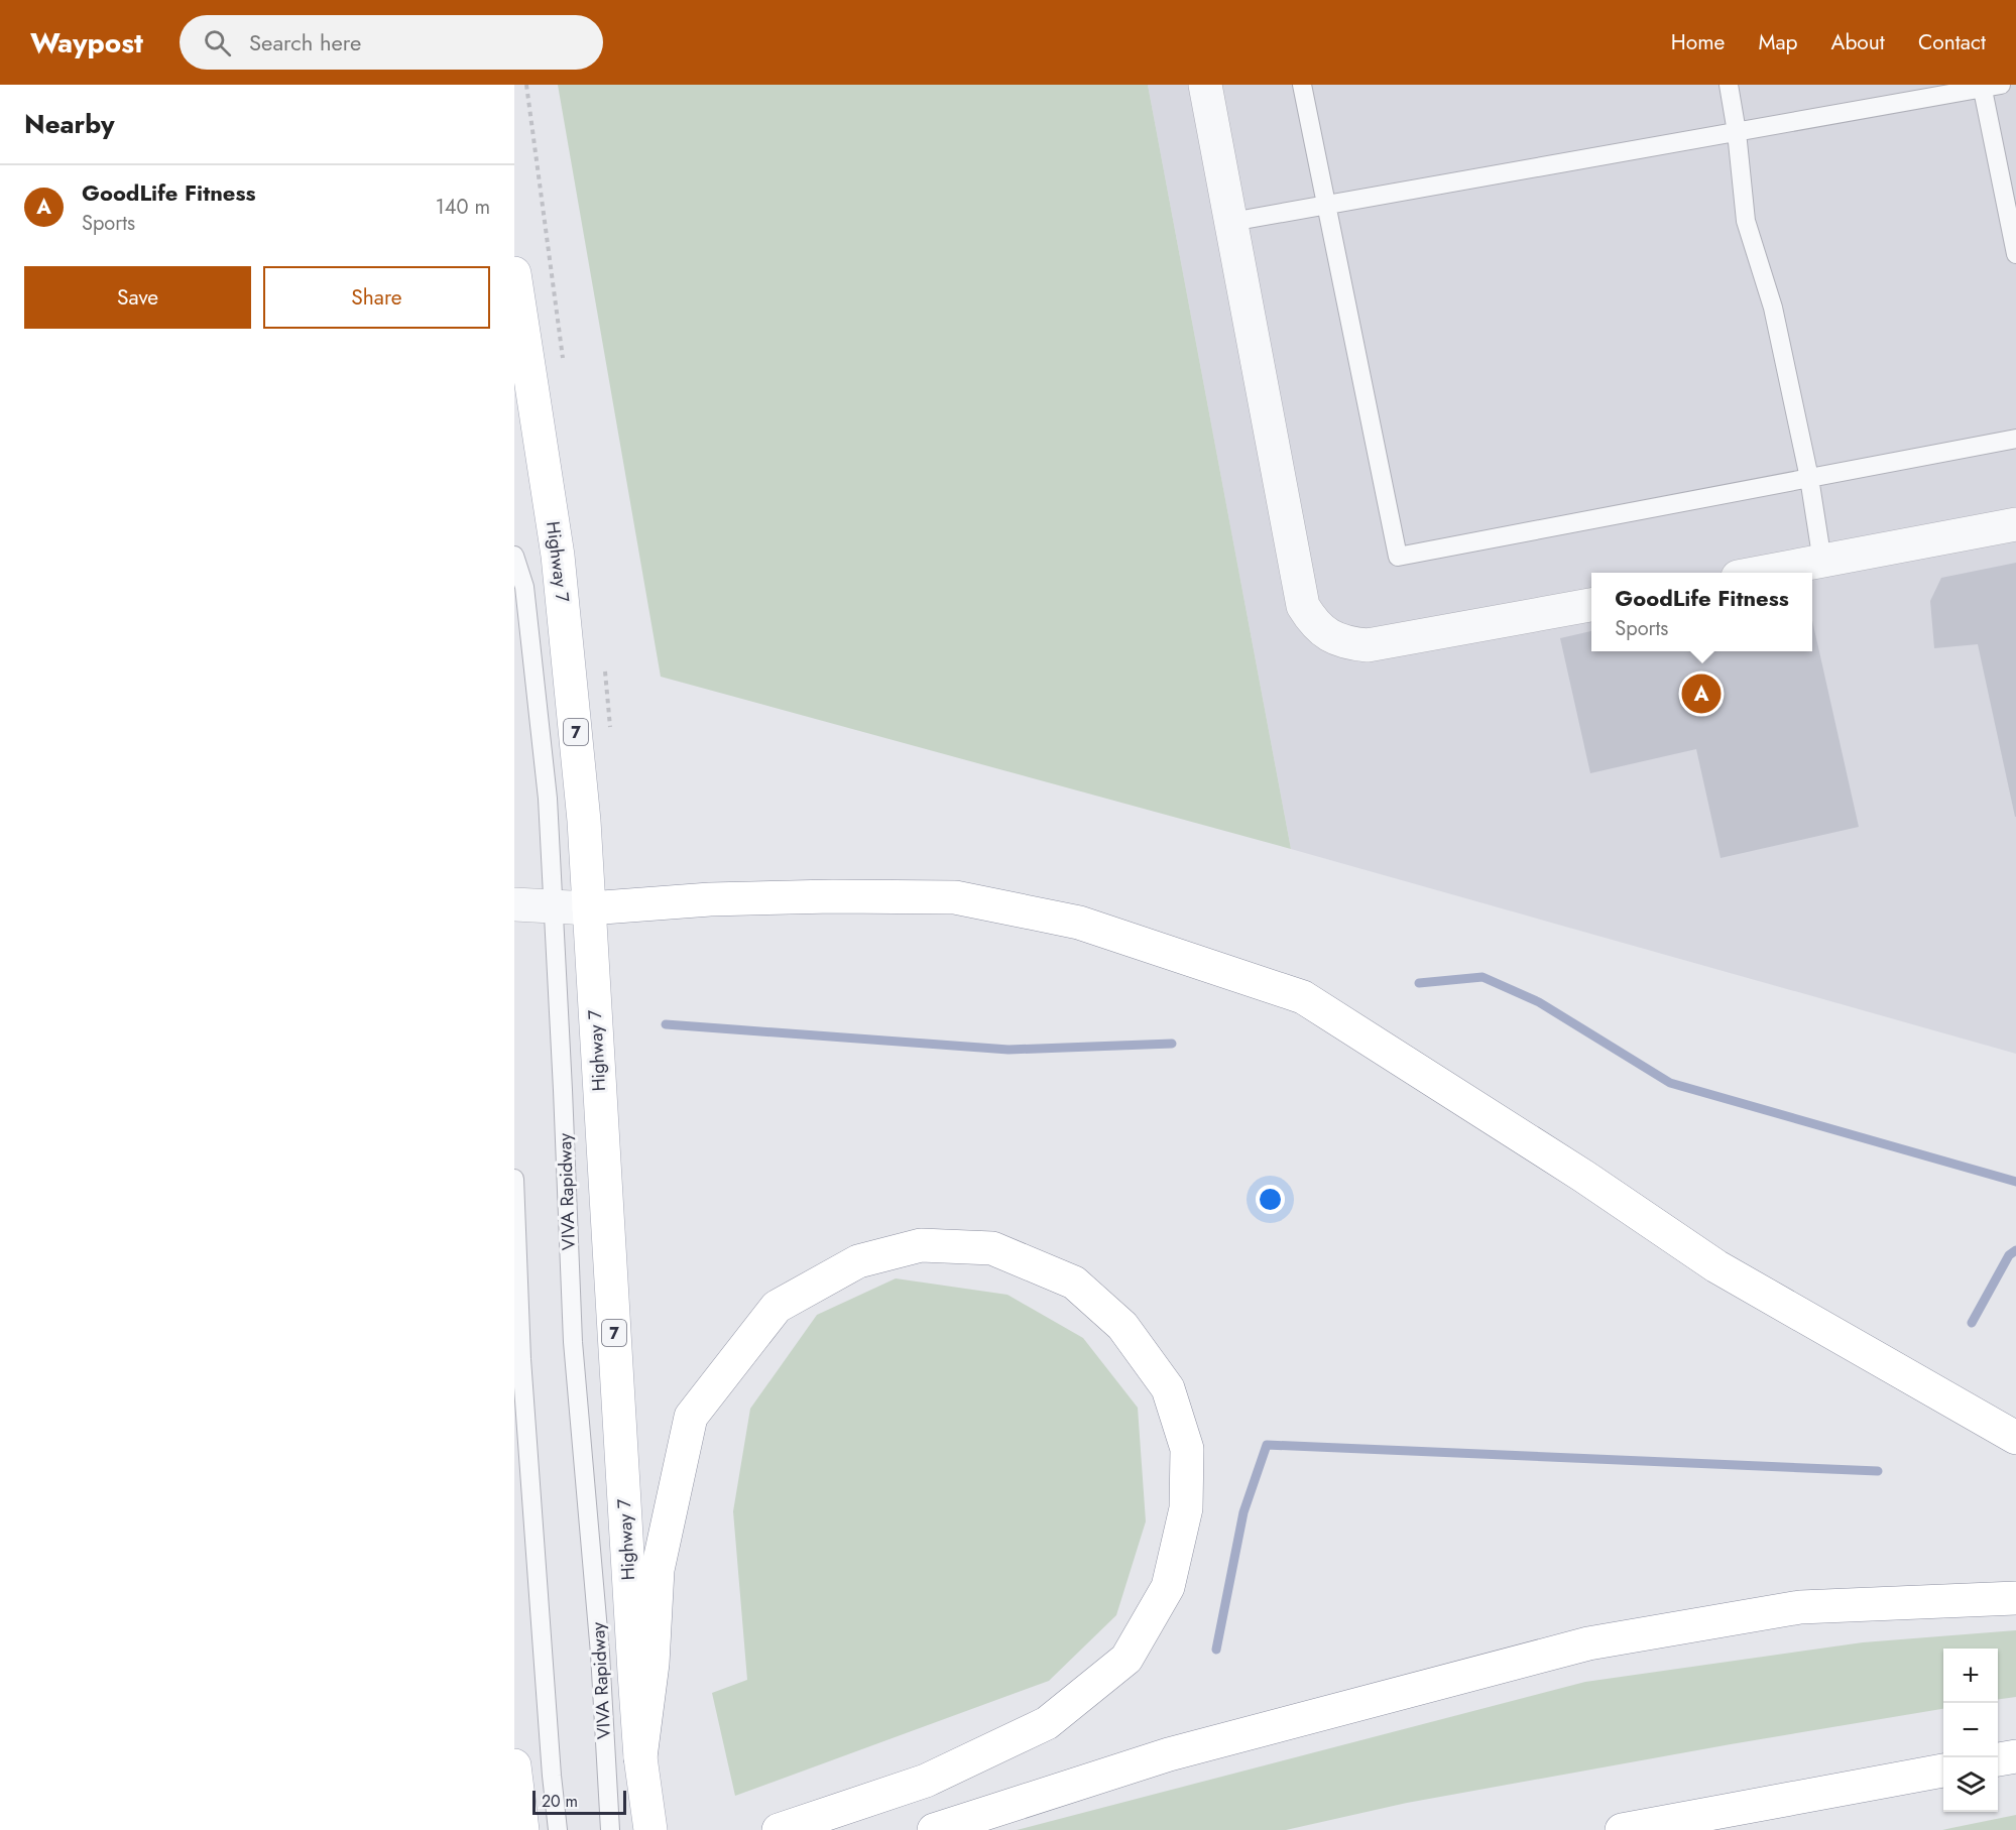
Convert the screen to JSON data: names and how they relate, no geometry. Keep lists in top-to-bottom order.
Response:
{
  "streets": {
    "main road": ["Highway 7", "7"],
    "lane": ["VIVA Rapidway"]
  },
  "scale_bar": "20 m",
  "page": {
    "header": "Waypost",
    "search": "Search here",
    "nav": [
      "Home",
      "Map",
      "About",
      "Contact"
    ],
    "heading": "Nearby",
    "list": [
      {
        "mark": "A",
        "name": "GoodLife Fitness",
        "note": "Sports",
        "value": "140 m"
      }
    ],
    "buttons": ["Save", "Share"],
    "popup": ["GoodLife Fitness", "Sports"],
    "pins": "A",
    "map_buttons": ["+", "−"],
    "scale": "20 m"
  }
}
